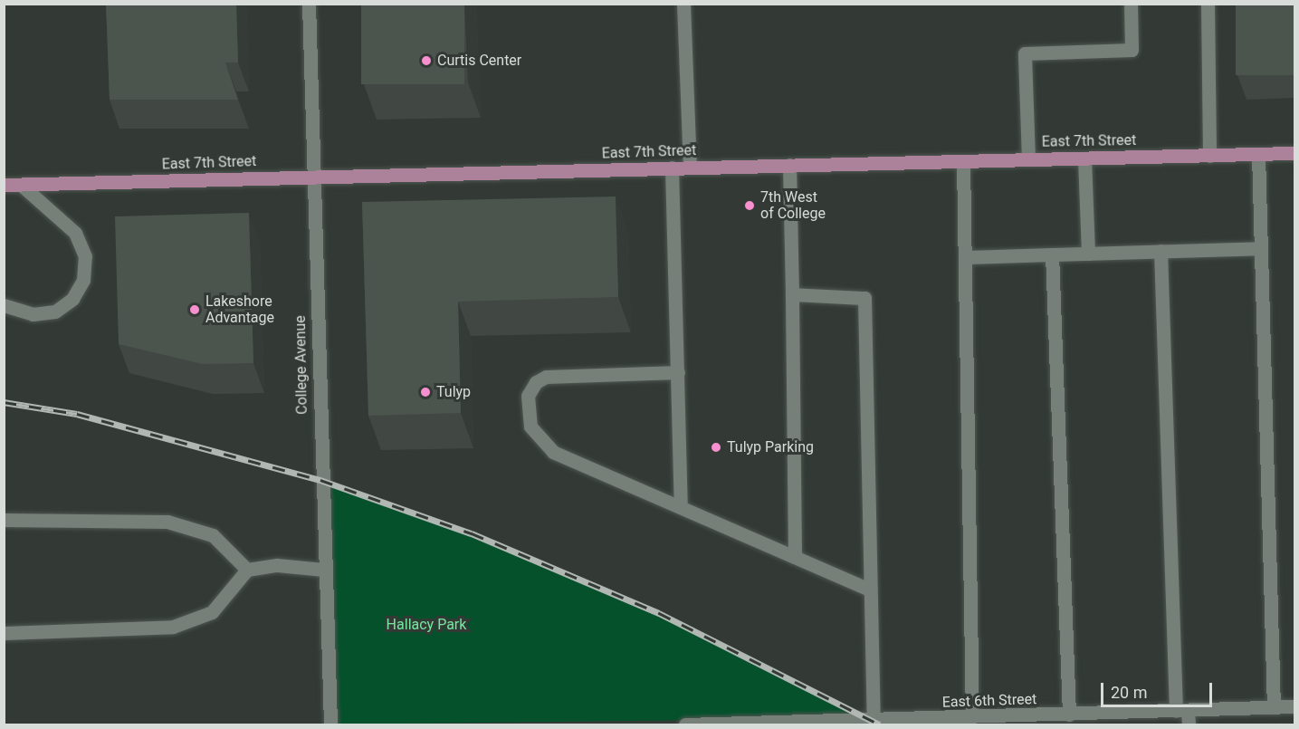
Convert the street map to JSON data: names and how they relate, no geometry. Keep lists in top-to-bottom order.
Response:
{
  "streets": {
    "main road": ["East 7th Street"],
    "street": ["College Avenue", "East 6th Street"]
  },
  "crossings": [
    ["East 7th Street", "College Avenue"]
  ],
  "parks": ["Hallacy Park"],
  "places": [
    "Curtis Center",
    "7th West of College",
    "Lakeshore Advantage",
    "Tulyp",
    "Tulyp Parking"
  ],
  "scale_bar": "20 m"
}
